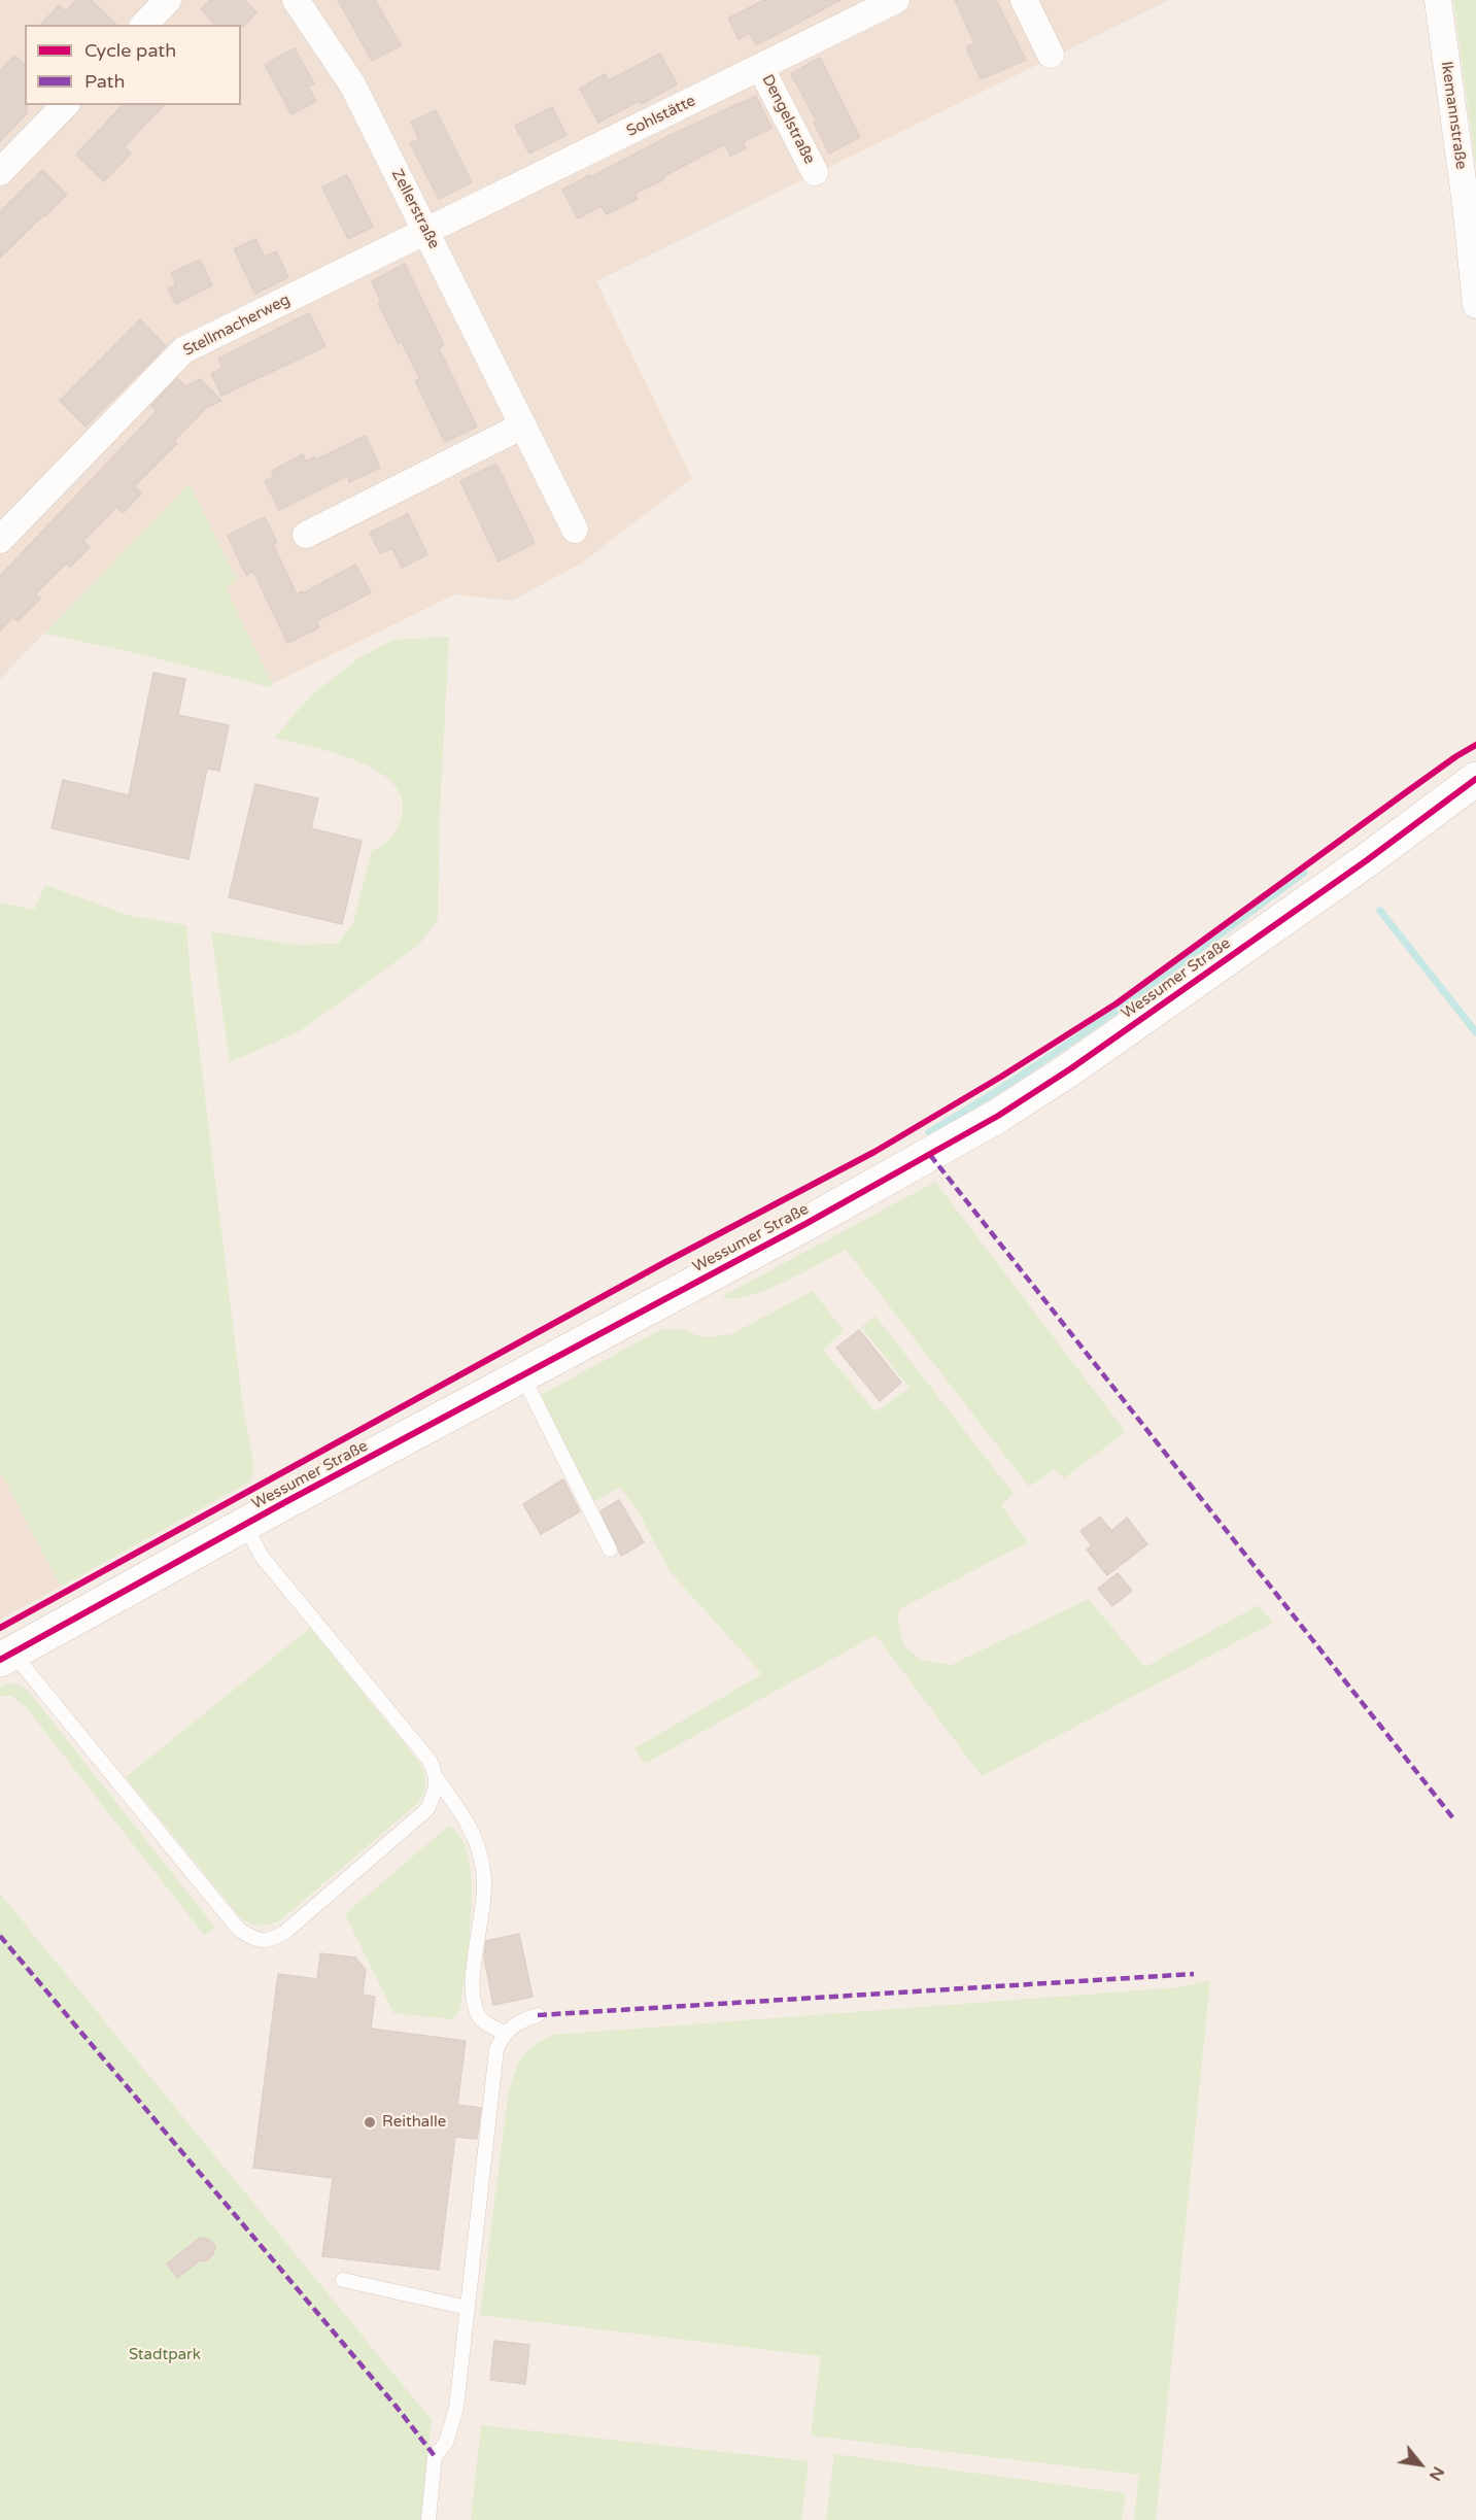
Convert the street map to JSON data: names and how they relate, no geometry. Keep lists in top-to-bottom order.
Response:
{
  "streets": {
    "main road": ["Wessumer Straße"],
    "street": [
      "Ikemannstraße",
      "Sohlstätte",
      "Dengelstraße",
      "Zellerstraße",
      "Stellmacherweg"
    ]
  },
  "crossings": [
    ["Sohlstätte", "Dengelstraße"],
    ["Sohlstätte", "Zellerstraße"],
    ["Sohlstätte", "Stellmacherweg"],
    ["Zellerstraße", "Stellmacherweg"]
  ],
  "parks": ["Stadtpark"],
  "places": ["Reithalle"],
  "legend": ["Cycle path", "Path"],
  "north": "bottom right"
}
